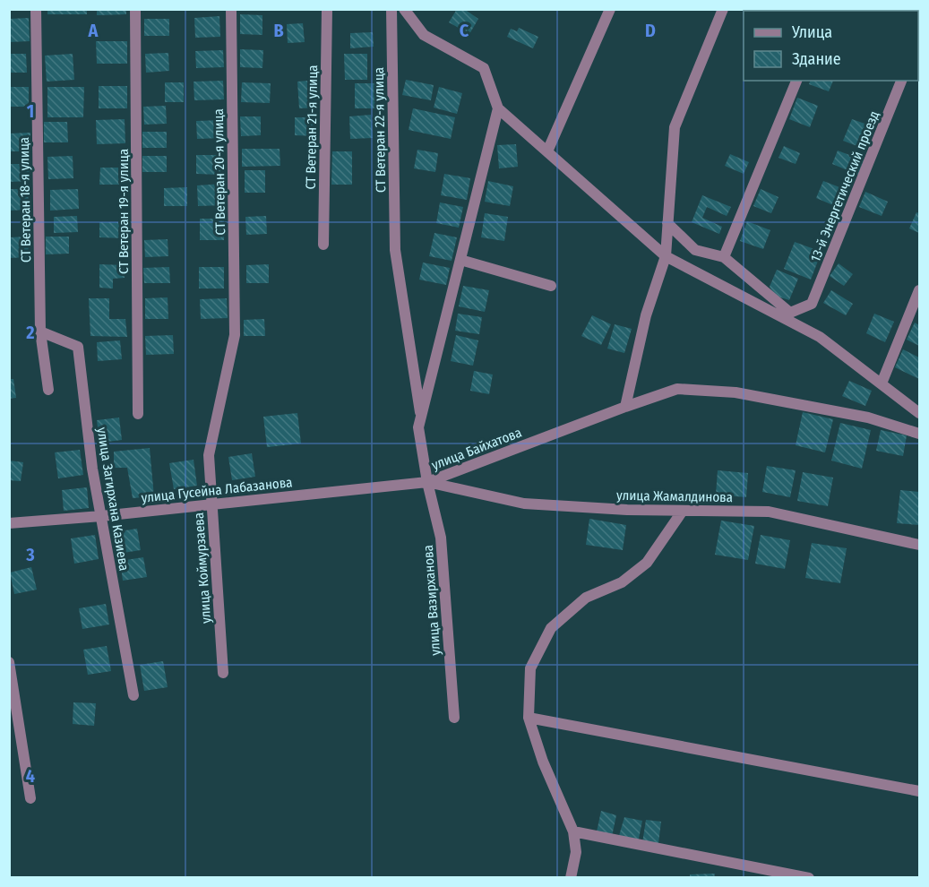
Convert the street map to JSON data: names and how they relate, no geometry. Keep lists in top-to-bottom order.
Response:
{
  "streets": {
    "street": [
      "СТ Ветеран 21-я улица",
      "СТ Ветеран 22-я улица",
      "СТ Ветеран 20-я улица",
      "13-й Энергетический проезд",
      "СТ Ветеран 18-я улица",
      "СТ Ветеран 19-я улица",
      "улица Байхатова",
      "улица Гусейна Лабазанова",
      "улица Жамалдинова",
      "улица Загирхана Казиева",
      "улица Коймурзаева",
      "улица Вазирханова"
    ]
  },
  "crossings": [
    ["СТ Ветеран 22-я улица", "улица Байхатова"],
    ["СТ Ветеран 20-я улица", "улица Коймурзаева"],
    ["СТ Ветеран 18-я улица", "улица Загирхана Казиева"],
    ["улица Байхатова", "улица Гусейна Лабазанова"],
    ["улица Байхатова", "улица Жамалдинова"],
    ["улица Байхатова", "улица Вазирханова"],
    ["улица Гусейна Лабазанова", "улица Жамалдинова"],
    ["улица Гусейна Лабазанова", "улица Загирхана Казиева"],
    ["улица Гусейна Лабазанова", "улица Коймурзаева"],
    ["улица Гусейна Лабазанова", "улица Вазирханова"],
    ["улица Жамалдинова", "улица Вазирханова"]
  ],
  "legend": ["Улица", "Здание"],
  "grid": {
    "columns": [
      "A",
      "B",
      "C",
      "D"
    ],
    "rows": [
      "1",
      "2",
      "3",
      "4"
    ]
  }
}
